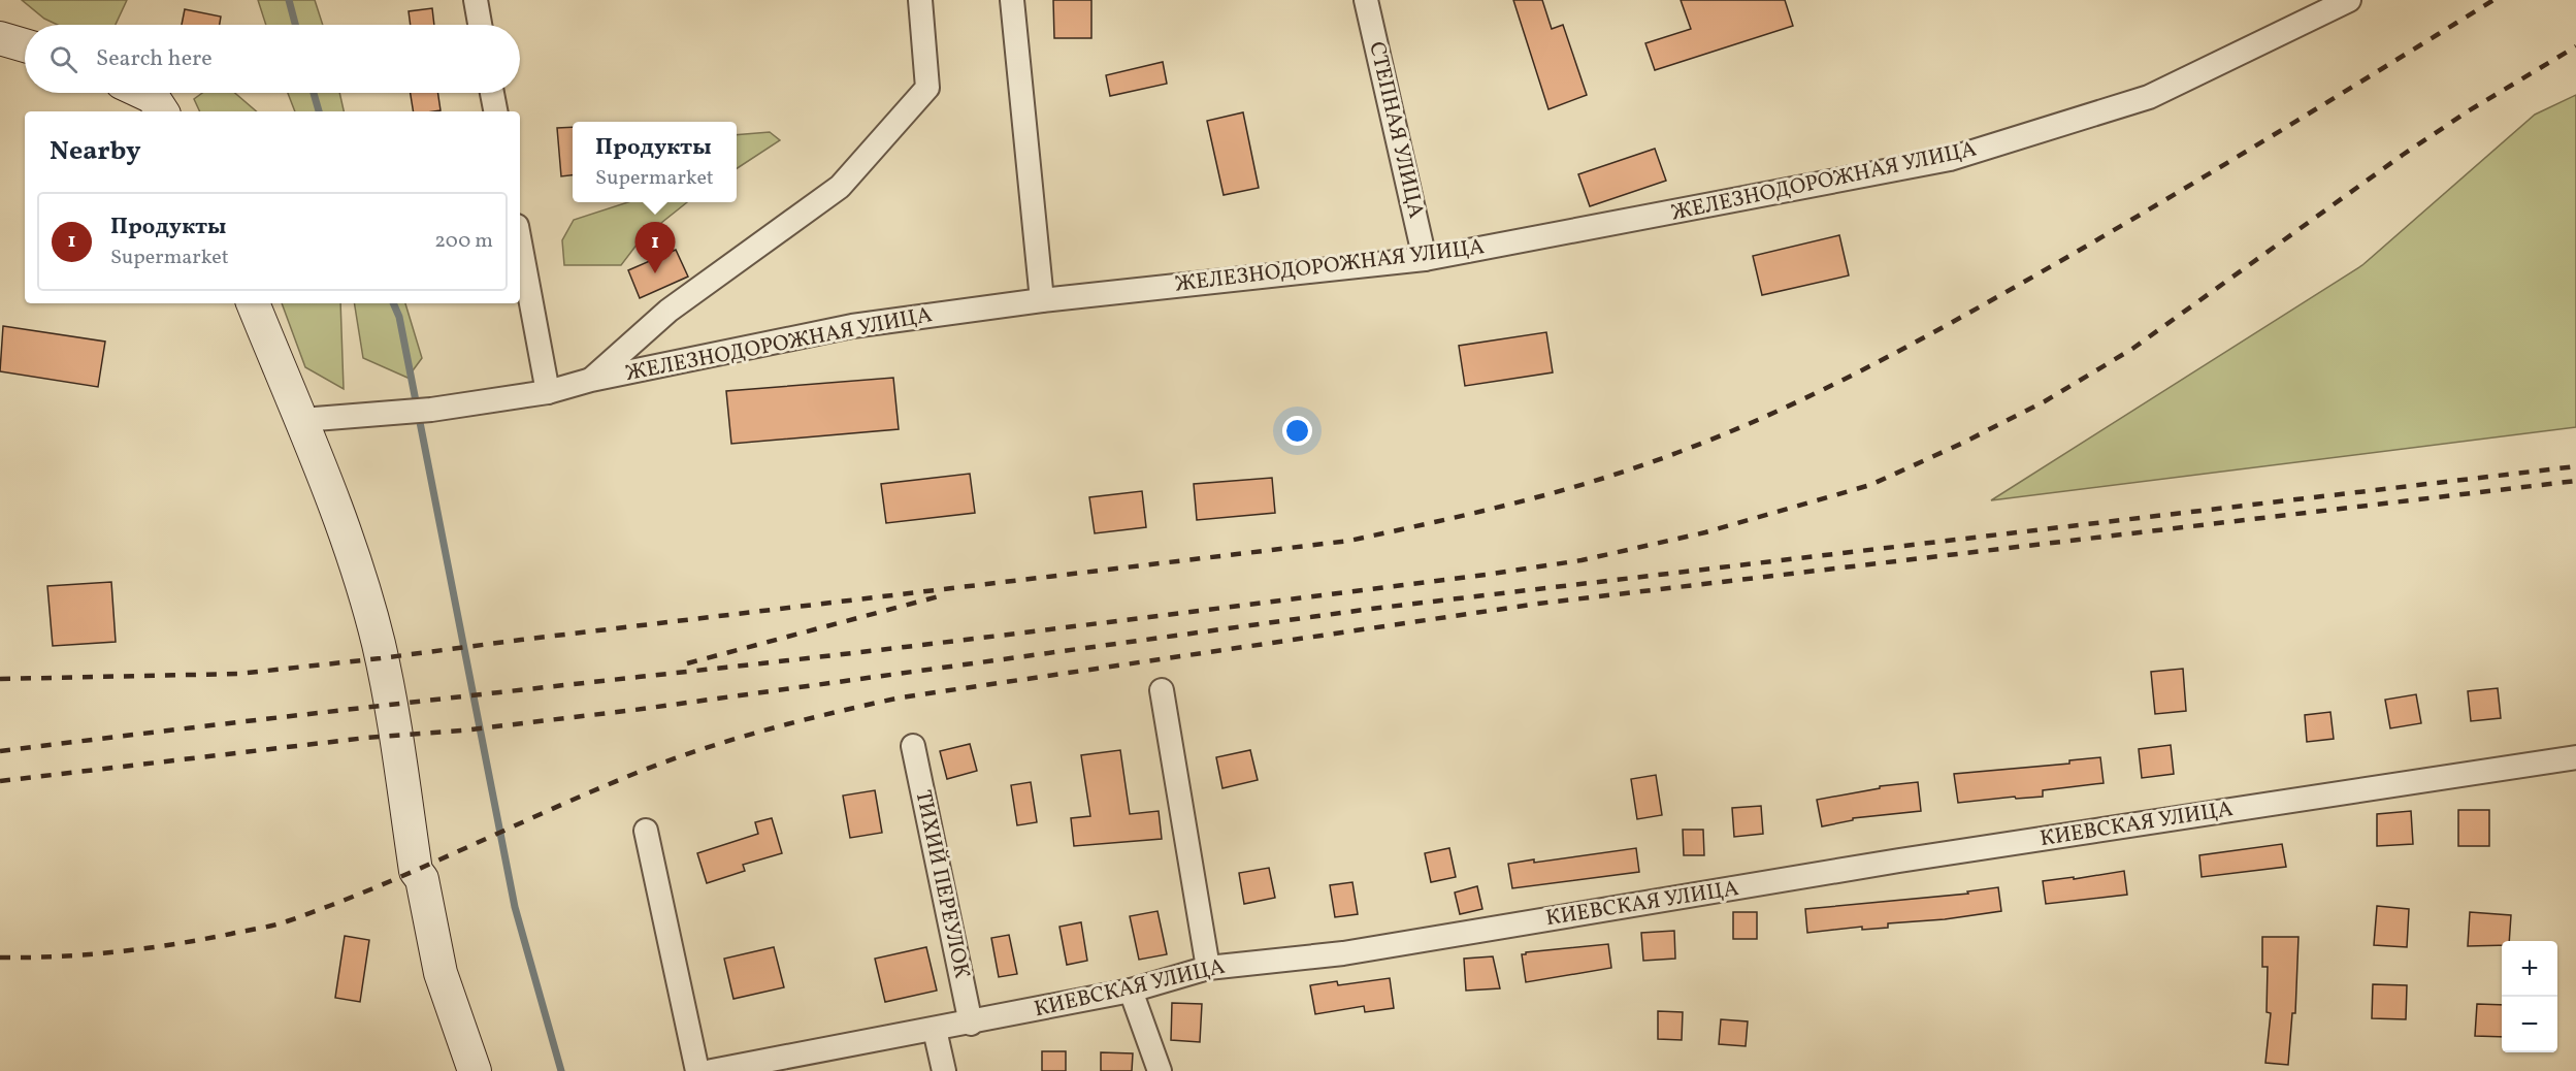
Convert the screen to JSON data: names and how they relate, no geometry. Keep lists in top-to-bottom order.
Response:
{
  "streets": {
    "street": [
      "СТЕПНАЯ УЛИЦА",
      "ЖЕЛЕЗНОДОРОЖНАЯ УЛИЦА",
      "КИЕВСКАЯ УЛИЦА",
      "ТИХИЙ ПЕРЕУЛОК"
    ]
  },
  "crossings": [
    ["СТЕПНАЯ УЛИЦА", "ЖЕЛЕЗНОДОРОЖНАЯ УЛИЦА"],
    ["КИЕВСКАЯ УЛИЦА", "ТИХИЙ ПЕРЕУЛОК"]
  ],
  "page": {
    "search": "Search here",
    "heading": "Nearby",
    "popup": ["Продукты", "Supermarket"],
    "list": [
      {
        "mark": "1",
        "name": "Продукты",
        "note": "Supermarket",
        "value": "200 m"
      }
    ],
    "pins": "1",
    "map_buttons": ["+", "−"]
  }
}
